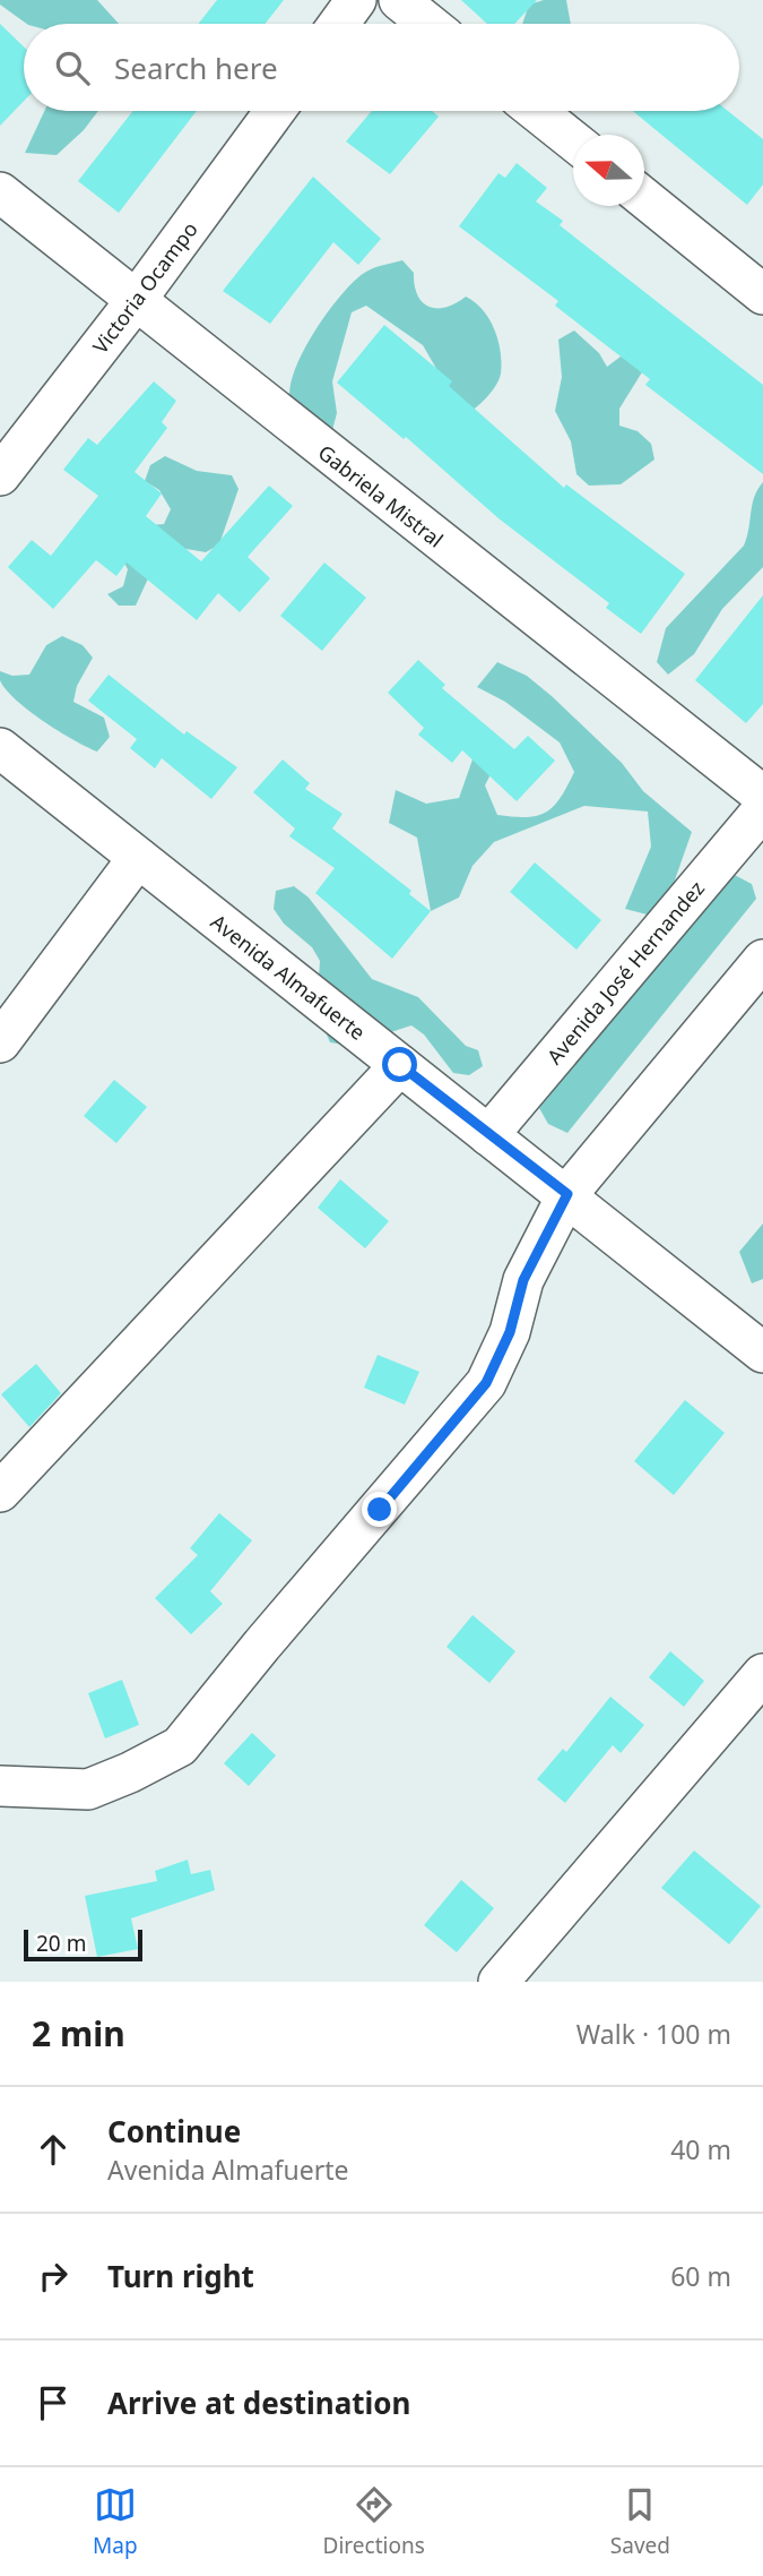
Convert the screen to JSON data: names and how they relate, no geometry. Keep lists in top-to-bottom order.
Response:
{
  "streets": {
    "street": [
      "Victoria Ocampo",
      "Gabriela Mistral",
      "Avenida José Hernandez",
      "Avenida Almafuerte"
    ]
  },
  "crossings": [
    ["Victoria Ocampo", "Gabriela Mistral"],
    ["Avenida José Hernandez", "Avenida Almafuerte"]
  ],
  "scale_bar": "20 m",
  "north": "left",
  "page": {
    "search": "Search here",
    "scale": "20 m",
    "heading": ["2 min", "Walk · 100 m"],
    "list": [
      ["Continue", "Avenida Almafuerte", "40 m"],
      ["Turn right", "60 m"],
      "Arrive at destination"
    ],
    "nav": ["Map", "Directions", "Saved"]
  }
}
